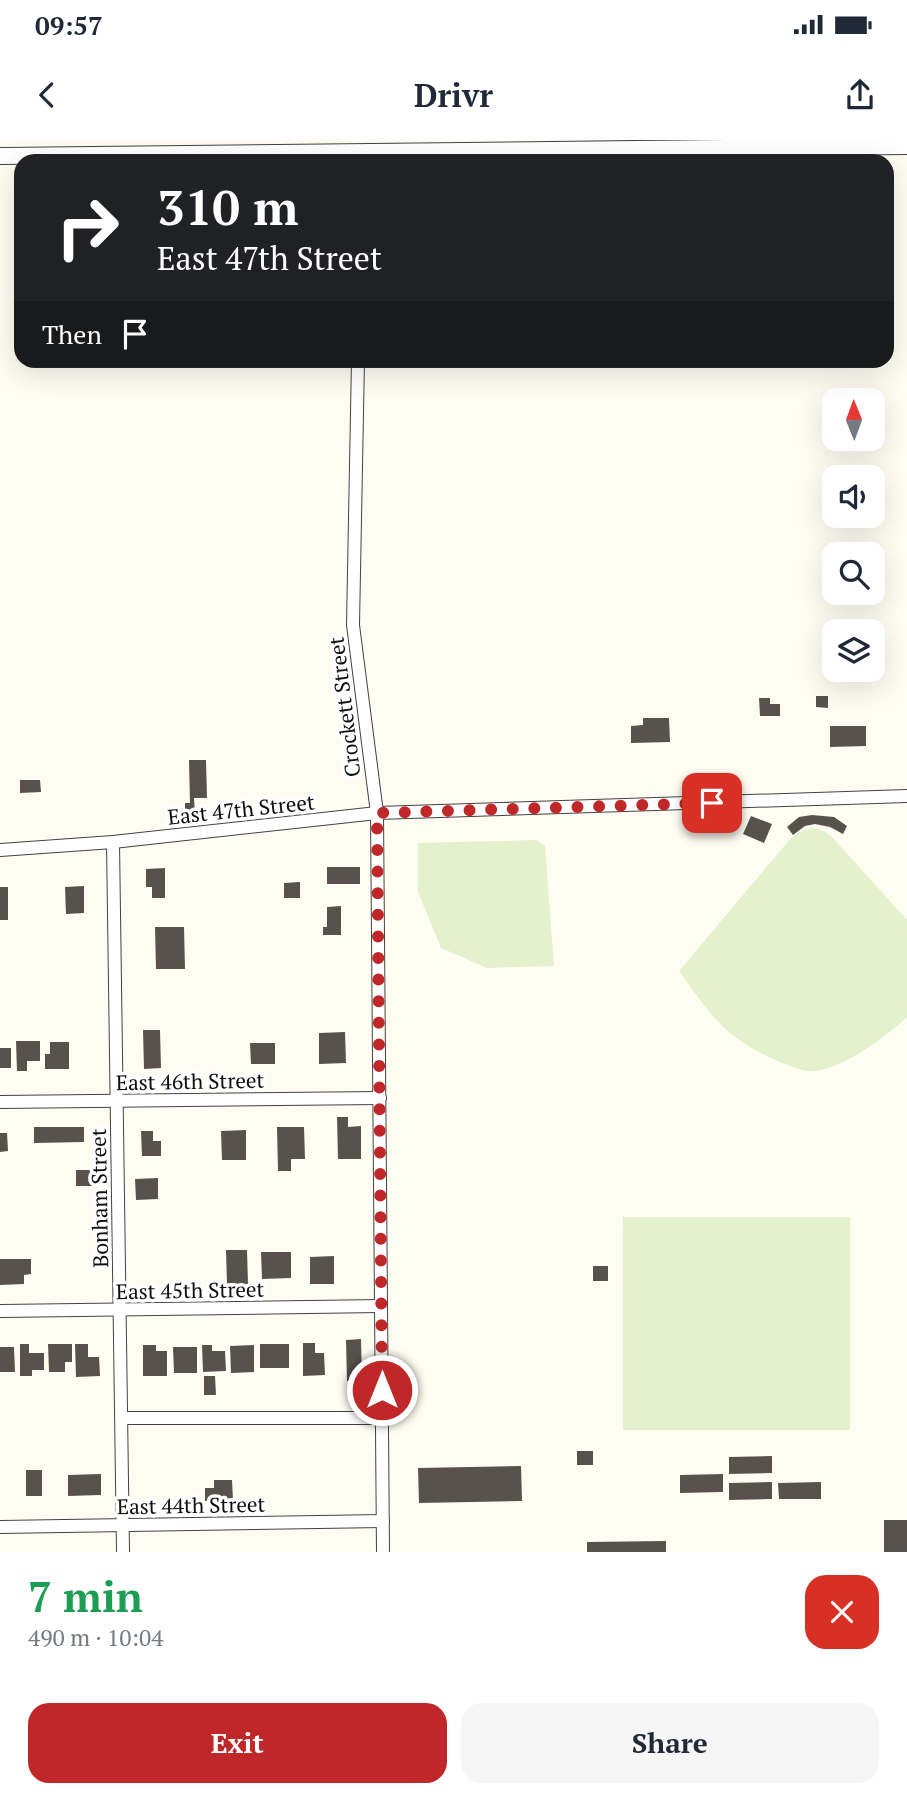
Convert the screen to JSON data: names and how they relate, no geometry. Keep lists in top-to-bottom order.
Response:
{
  "streets": {
    "street": [
      "Crockett Street",
      "East 47th Street",
      "East 46th Street",
      "Bonham Street",
      "East 45th Street",
      "East 44th Street"
    ]
  },
  "crossings": [
    ["Crockett Street", "East 47th Street"],
    ["Crockett Street", "East 46th Street"],
    ["Crockett Street", "East 45th Street"],
    ["Crockett Street", "East 44th Street"],
    ["East 47th Street", "Bonham Street"],
    ["East 46th Street", "Bonham Street"],
    ["Bonham Street", "East 45th Street"],
    ["Bonham Street", "East 44th Street"]
  ],
  "north": "top",
  "page": {
    "status": "09:57",
    "header": "Drivr",
    "turn": ["310 m", "East 47th Street"],
    "then": "Then",
    "heading": ["7 min", "490 m · 10:04"],
    "buttons": ["Exit", "Share"]
  }
}
